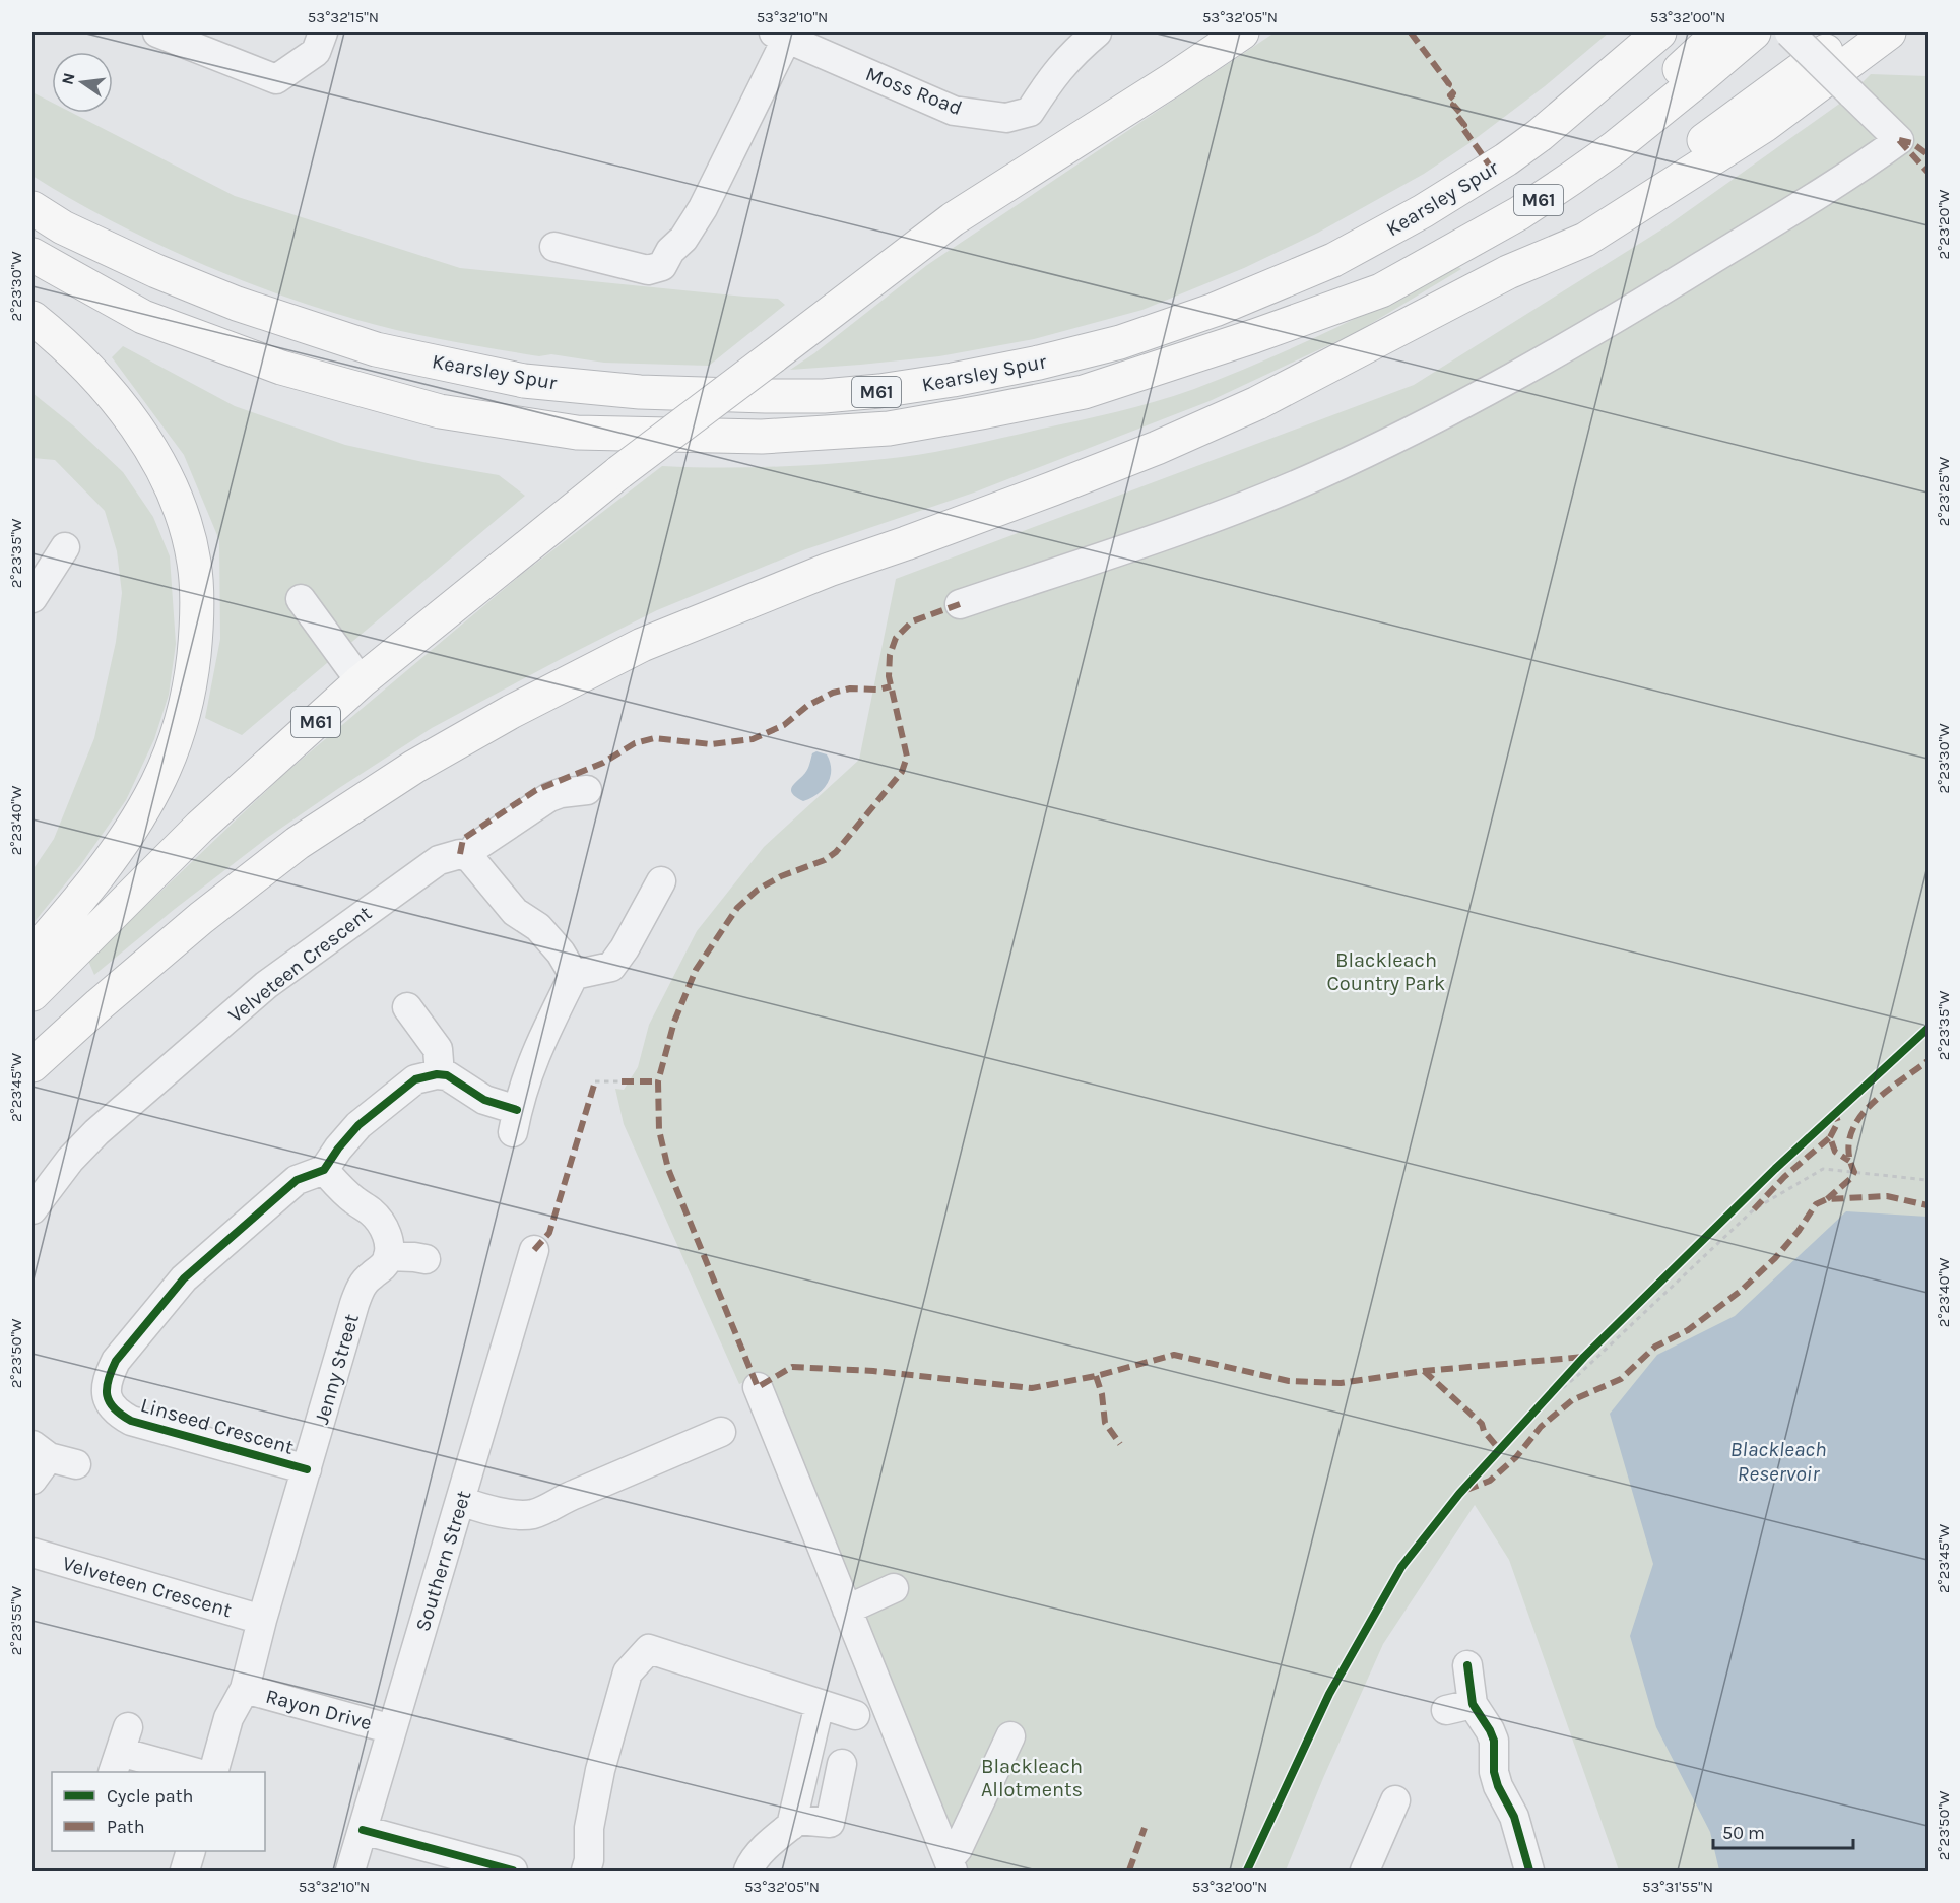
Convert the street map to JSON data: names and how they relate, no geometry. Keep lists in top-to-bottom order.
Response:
{
  "streets": {
    "highway": ["Kearsley Spur", "M61"],
    "street": [
      "Moss Road",
      "Velveteen Crescent",
      "Jenny Street",
      "Linseed Crescent",
      "Southern Street",
      "Rayon Drive"
    ]
  },
  "crossings": [
    ["Kearsley Spur", "M61"],
    ["Velveteen Crescent", "Jenny Street"],
    ["Jenny Street", "Linseed Crescent"],
    ["Jenny Street", "Rayon Drive"],
    ["Southern Street", "Rayon Drive"]
  ],
  "water": ["Blackleach Reservoir"],
  "parks": ["Blackleach Country Park", "Blackleach Allotments"],
  "legend": ["Cycle path", "Path"],
  "scale_bar": "50 m",
  "north": "left",
  "coordinates": [
    "53°32'15\"N",
    "53°32'10\"N",
    "53°32'05\"N",
    "53°32'00\"N",
    "2°23'20\"W",
    "2°23'30\"W",
    "2°23'25\"W",
    "2°23'35\"W",
    "2°23'40\"W",
    "2°23'45\"W",
    "2°23'50\"W",
    "2°23'55\"W",
    "53°31'55\"N"
  ]
}
